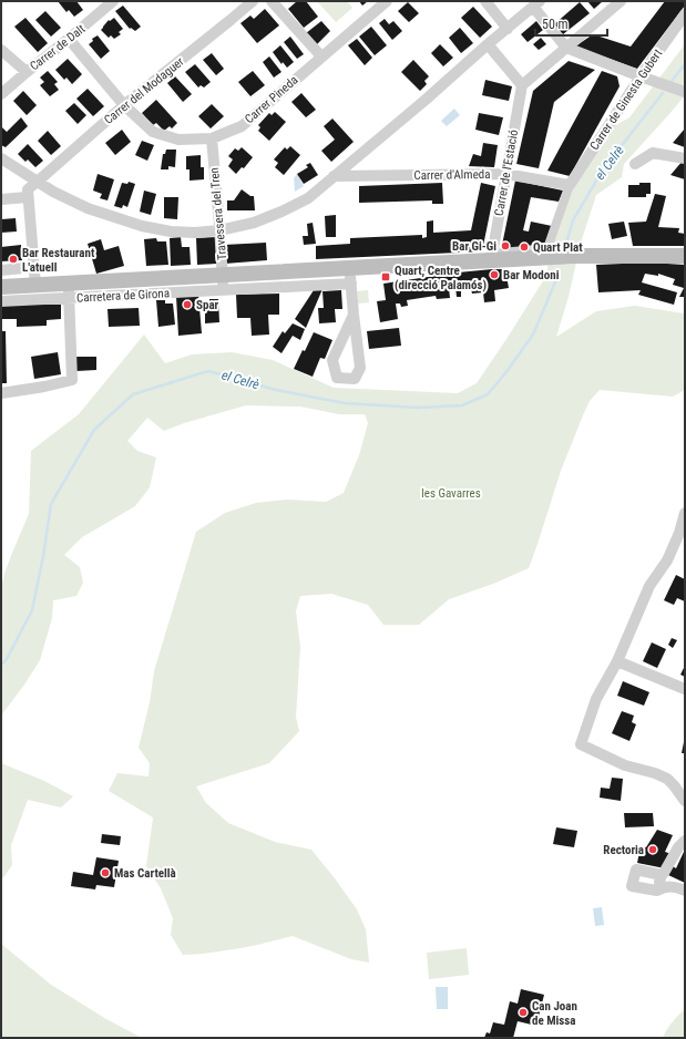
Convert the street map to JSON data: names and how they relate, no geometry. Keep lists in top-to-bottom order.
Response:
{
  "streets": {
    "street": [
      "Carrer de Dalt",
      "Carrer del Modaguer",
      "Carrer Pineda",
      "Carrer de Ginesta Gubert",
      "Carrer de l'Estació",
      "Carrer d'Almeda",
      "Travessera del Tren",
      "Carretera de Girona"
    ]
  },
  "crossings": [
    ["Carrer de Dalt", "Carrer Pineda"],
    ["Carrer del Modaguer", "Carrer Pineda"],
    ["Carrer Pineda", "Travessera del Tren"],
    ["Carrer de Ginesta Gubert", "Carrer d'Almeda"],
    ["Carrer de l'Estació", "Carrer d'Almeda"]
  ],
  "water": ["el Celrè"],
  "parks": ["les Gavarres"],
  "places": {
    "other": [
      "Bar Gi-Gi",
      "Quart Plat",
      "Bar Restaurant L'atuell",
      "Bar Modoni",
      "Spar",
      "Rectoria",
      "Mas Cartellà",
      "Can Joan de Missa"
    ],
    "transit": ["Quart, Centre (direcció Palamós)"]
  },
  "scale_bar": "50 m"
}
